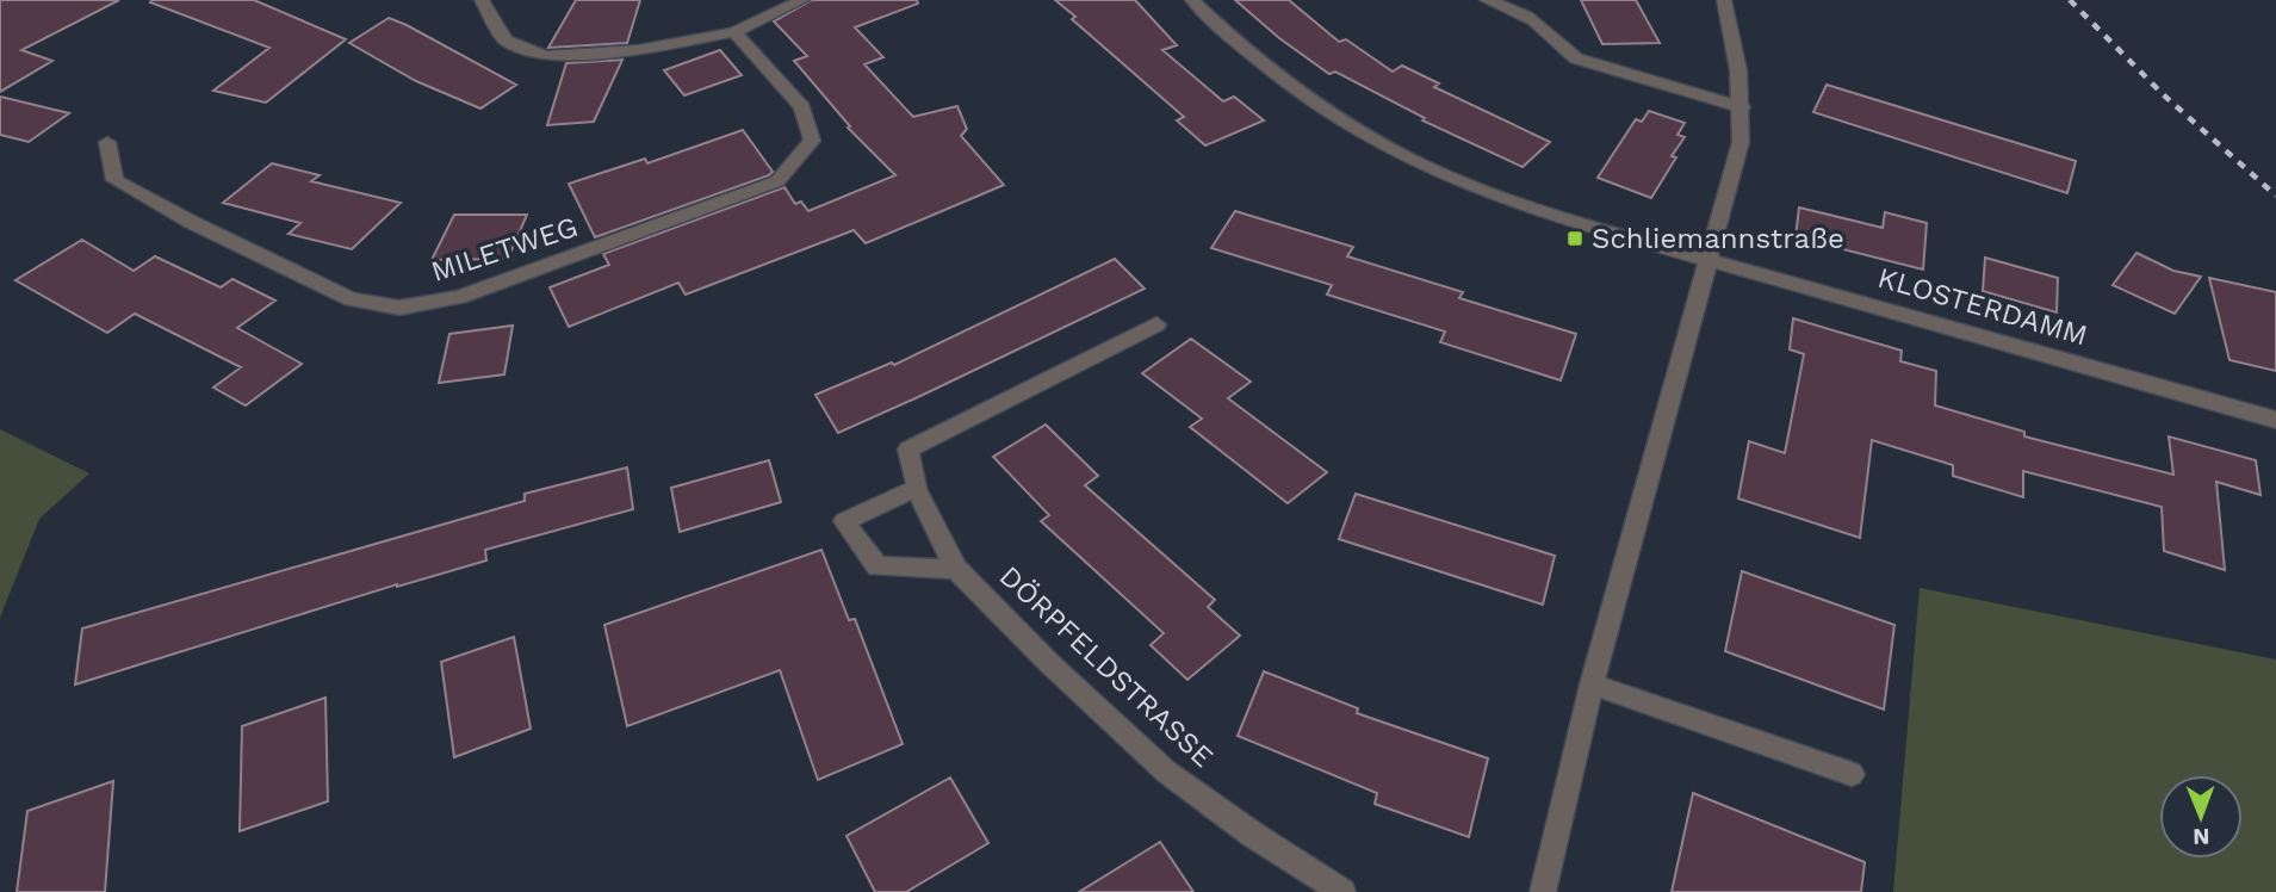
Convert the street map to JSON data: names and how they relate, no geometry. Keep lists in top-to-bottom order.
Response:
{
  "streets": {
    "street": ["MILETWEG", "KLOSTERDAMM", "DÖRPFELDSTRASSE"]
  },
  "places": {
    "transit": ["Schliemannstraße"]
  },
  "north": "bottom"
}
